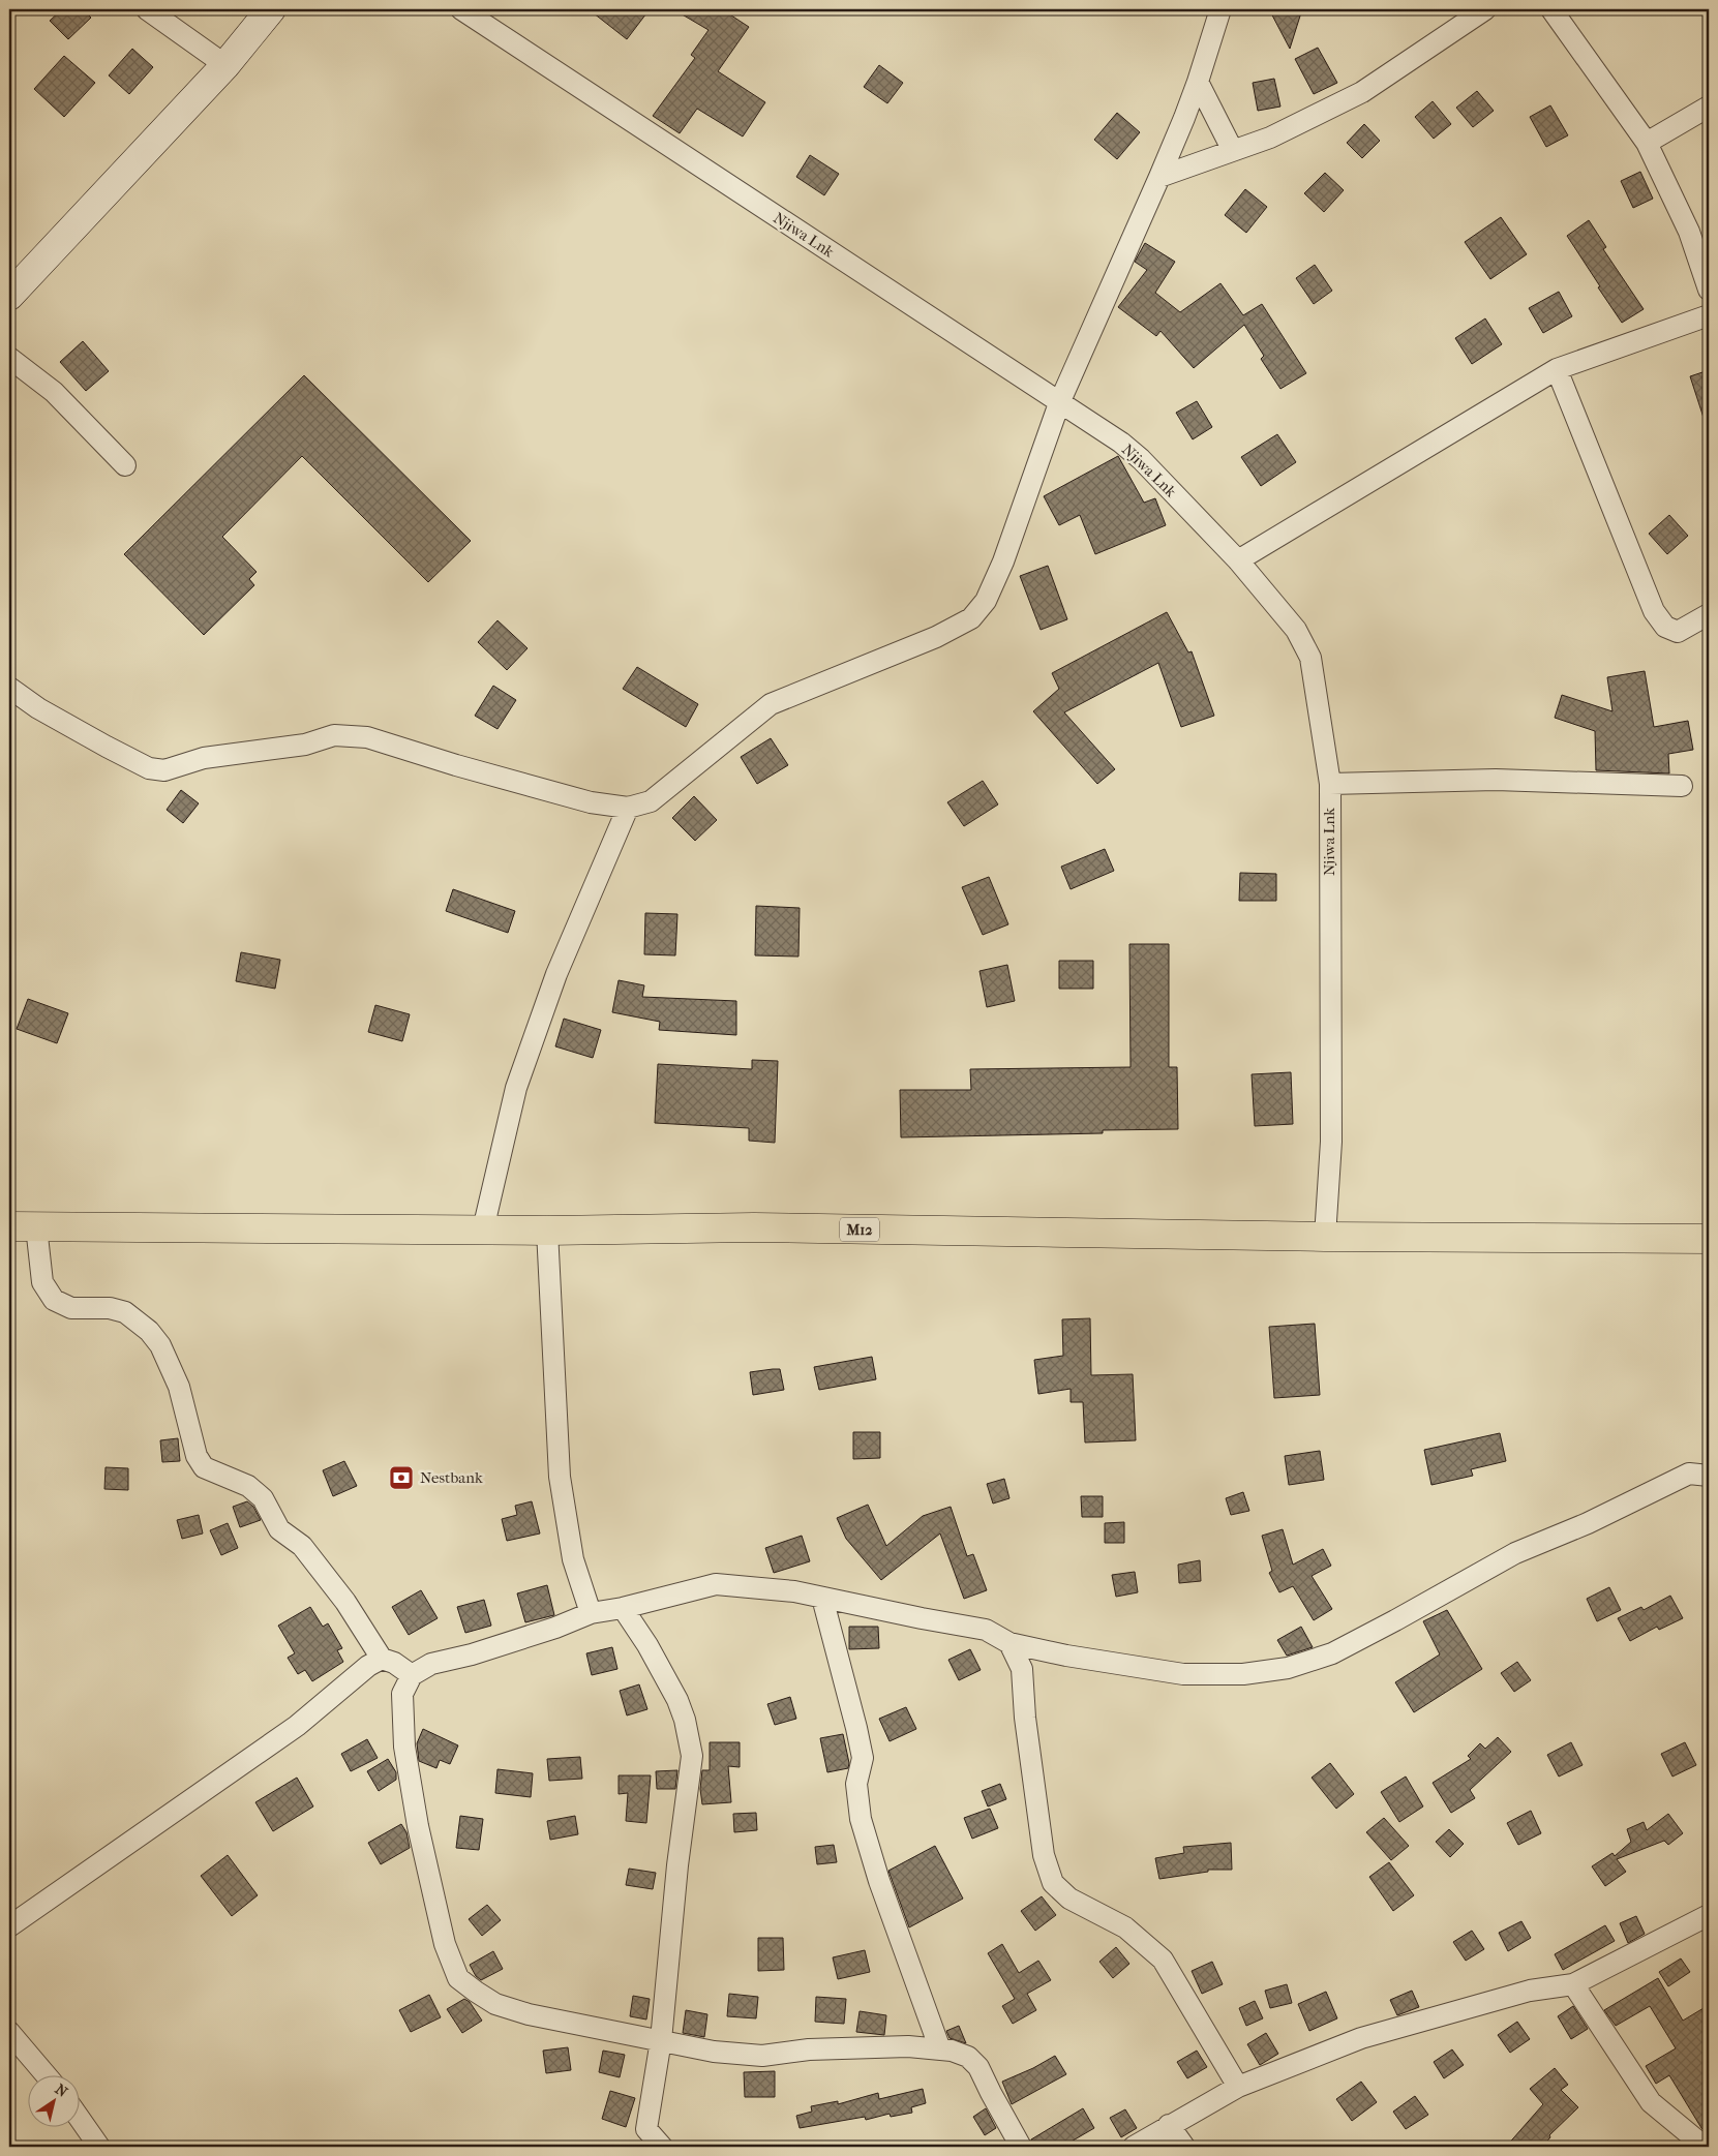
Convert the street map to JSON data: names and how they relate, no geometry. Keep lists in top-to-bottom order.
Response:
{
  "streets": {
    "highway": ["M12"],
    "street": ["Njiwa Lnk"]
  },
  "crossings": [
    ["Njiwa Lnk", "M12"]
  ],
  "places": {
    "bank": ["Nestbank"]
  },
  "north": "top right"
}
